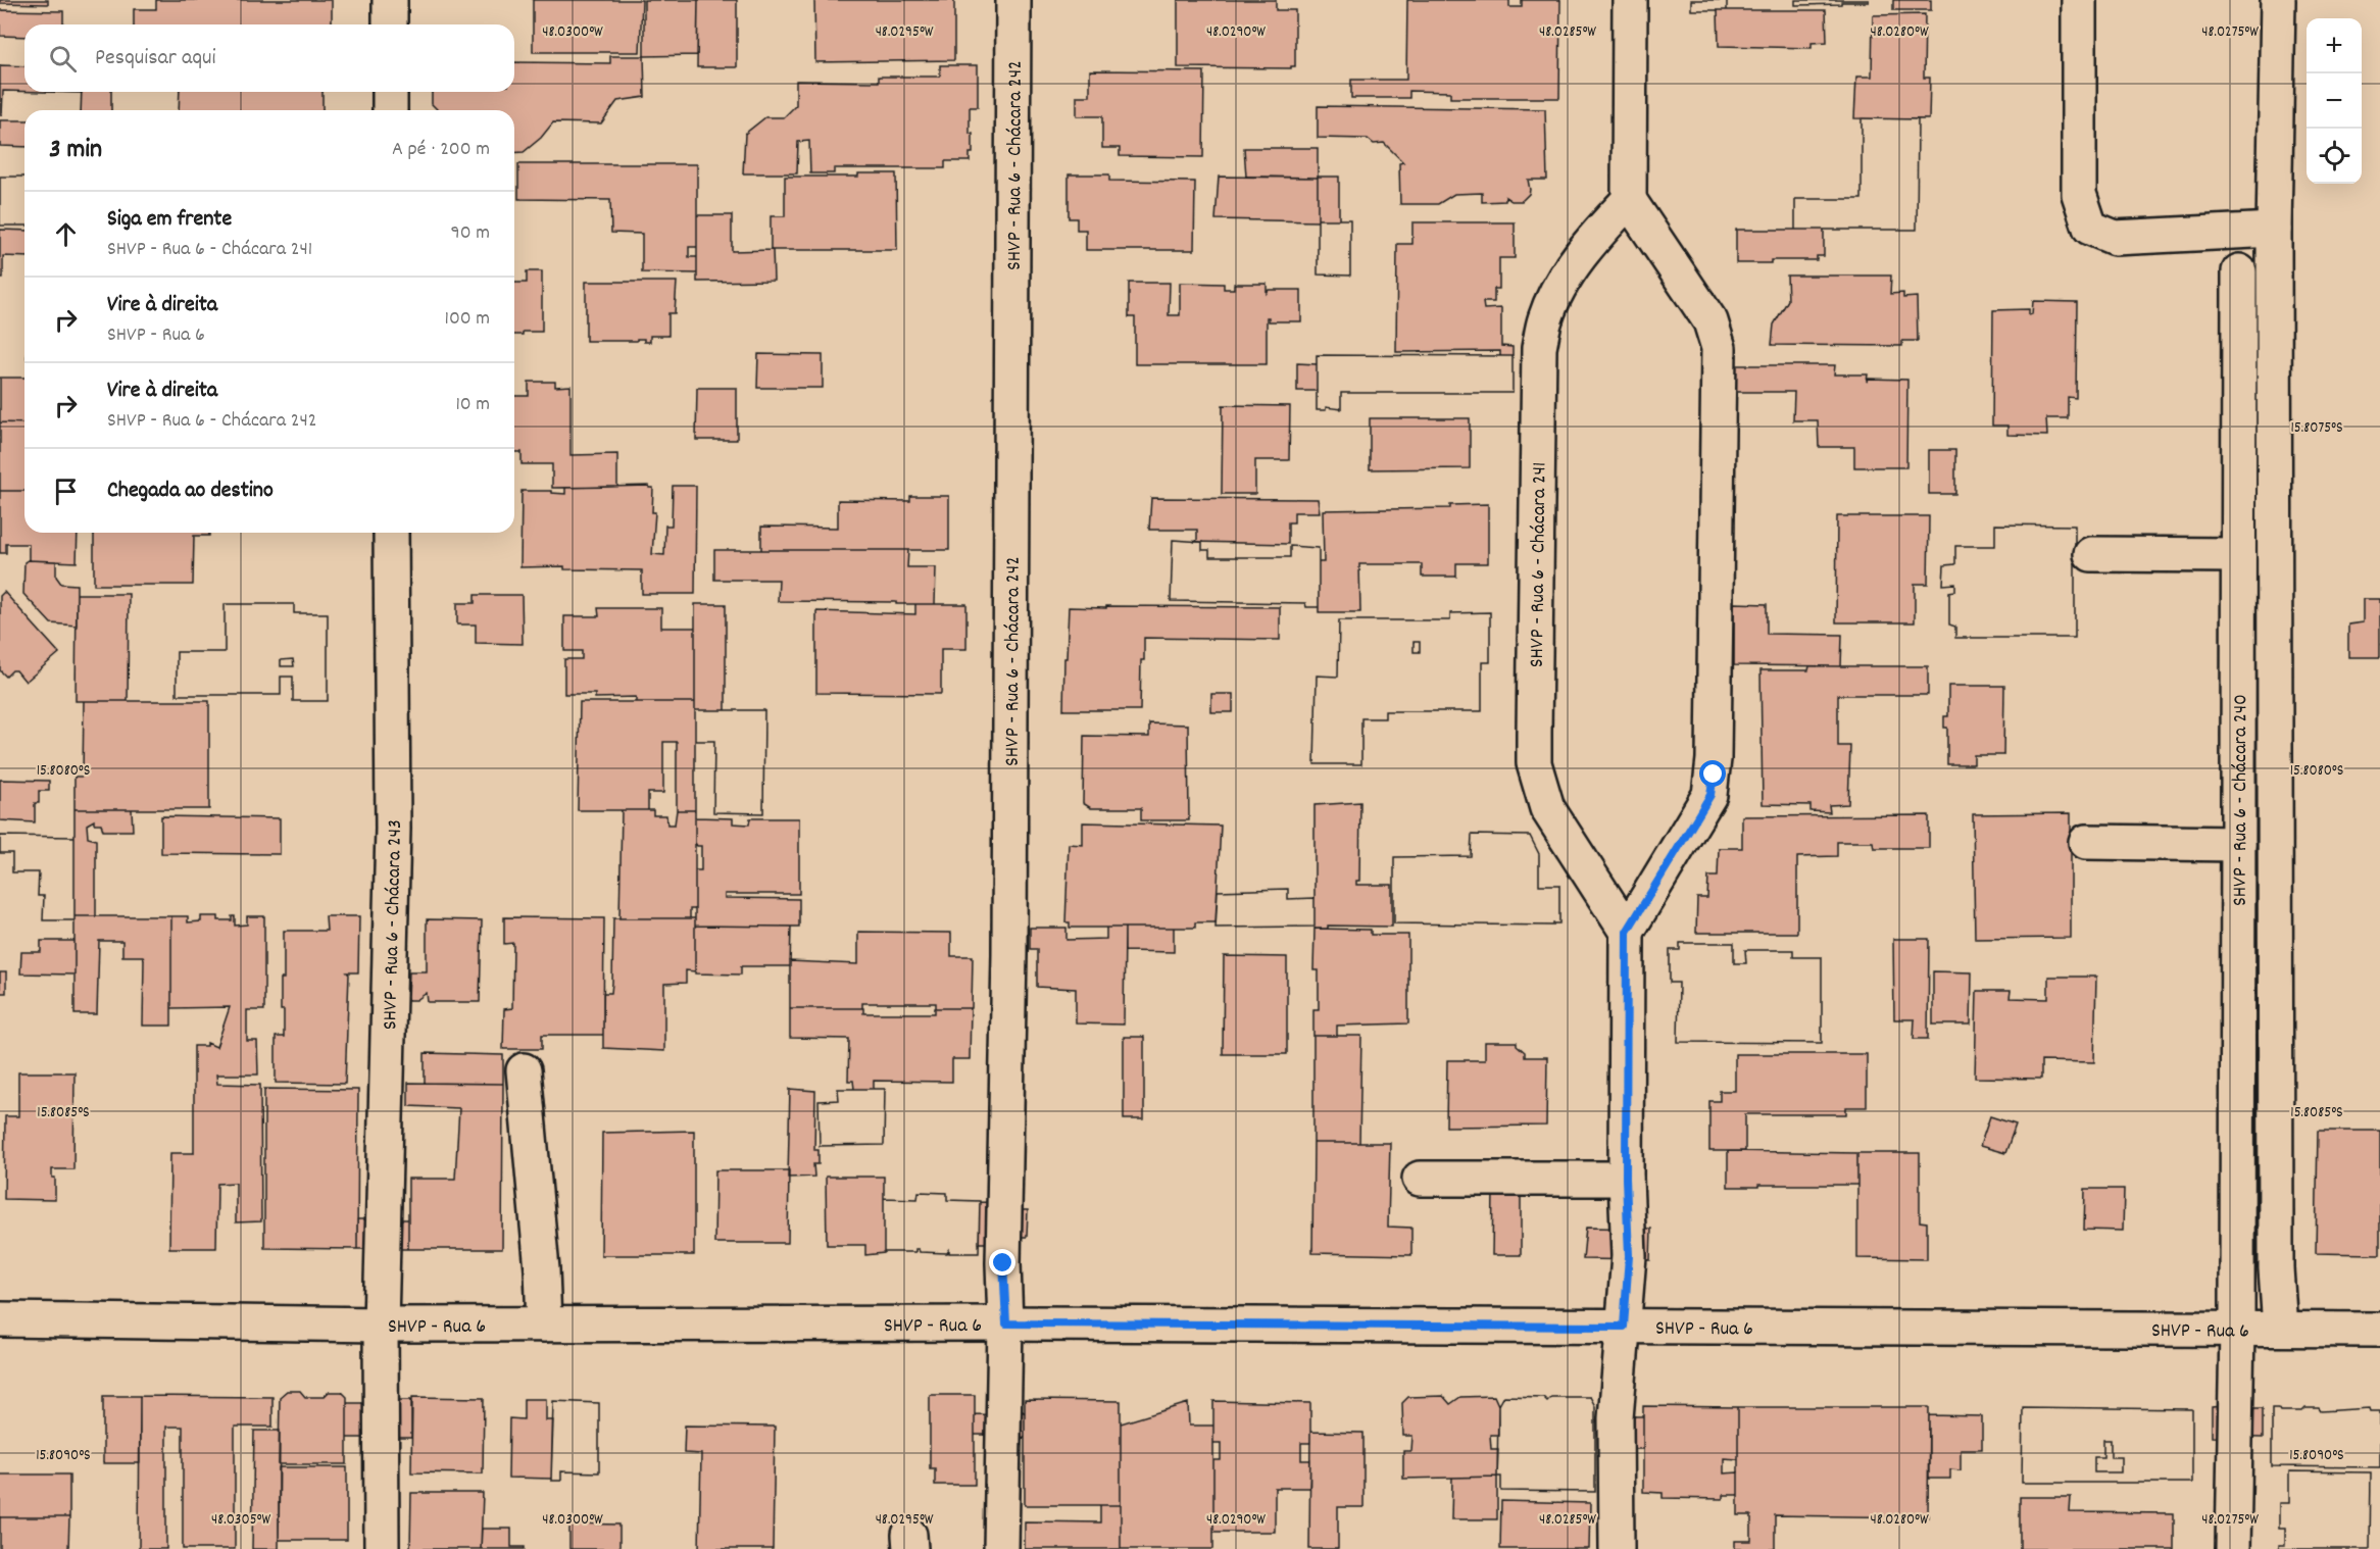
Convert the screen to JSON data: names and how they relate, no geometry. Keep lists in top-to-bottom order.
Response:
{
  "streets": {
    "street": [
      "SHVP - Rua 6 - Chácara 242",
      "SHVP - Rua 6 - Chácara 241",
      "SHVP - Rua 6 - Chácara 240",
      "SHVP - Rua 6 - Chácara 243",
      "SHVP - Rua 6"
    ]
  },
  "crossings": [
    ["SHVP - Rua 6 - Chácara 242", "SHVP - Rua 6"],
    ["SHVP - Rua 6 - Chácara 240", "SHVP - Rua 6"],
    ["SHVP - Rua 6 - Chácara 243", "SHVP - Rua 6"]
  ],
  "page": {
    "map_buttons": ["+", "−"],
    "search": "Pesquisar aqui",
    "heading": ["3 min", "A pé · 200 m"],
    "list": [
      ["Siga em frente", "SHVP - Rua 6 - Chácara 241", "90 m"],
      ["Vire à direita", "SHVP - Rua 6", "100 m"],
      ["Vire à direita", "SHVP - Rua 6 - Chácara 242", "10 m"],
      "Chegada ao destino"
    ]
  },
  "coordinates": [
    "48.0300°W",
    "48.0295°W",
    "48.0290°W",
    "48.0285°W",
    "48.0280°W",
    "48.0275°W",
    "15.8075°S",
    "15.8080°S",
    "15.8085°S",
    "15.8090°S",
    "48.0305°W"
  ]
}
